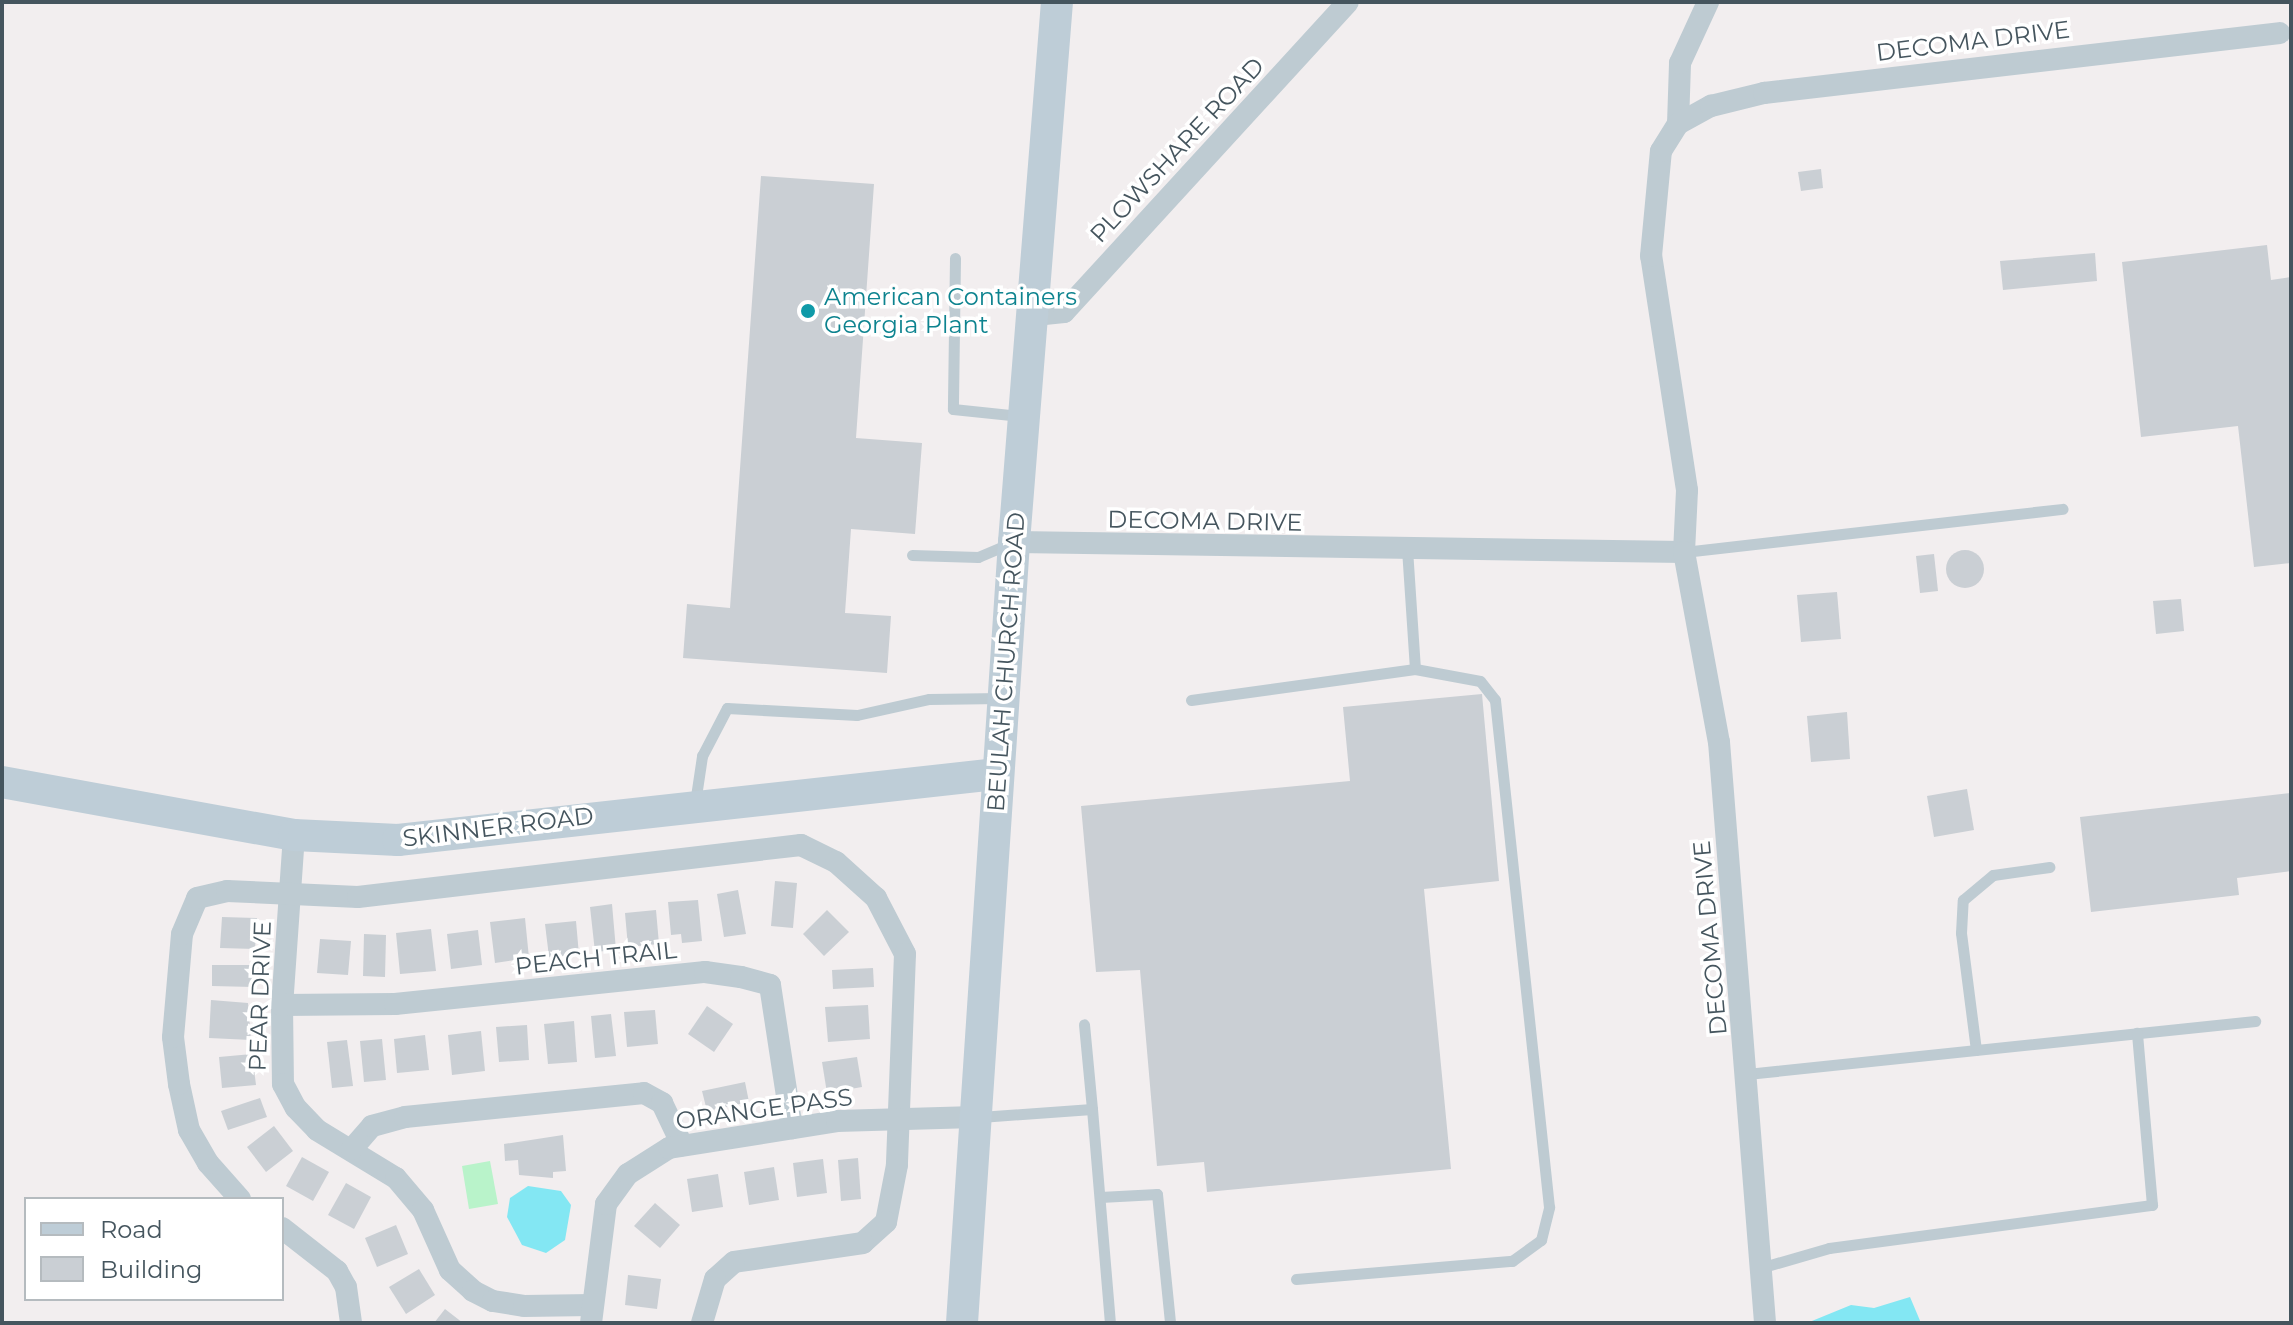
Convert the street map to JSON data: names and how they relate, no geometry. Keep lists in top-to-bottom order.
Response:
{
  "streets": {
    "street": [
      "DECOMA DRIVE",
      "PLOWSHARE ROAD",
      "BEULAH CHURCH ROAD",
      "SKINNER ROAD",
      "PEACH TRAIL",
      "PEAR DRIVE",
      "ORANGE PASS"
    ]
  },
  "crossings": [
    ["DECOMA DRIVE", "BEULAH CHURCH ROAD"],
    ["PLOWSHARE ROAD", "BEULAH CHURCH ROAD"],
    ["BEULAH CHURCH ROAD", "SKINNER ROAD"],
    ["BEULAH CHURCH ROAD", "ORANGE PASS"],
    ["SKINNER ROAD", "PEAR DRIVE"],
    ["PEACH TRAIL", "PEAR DRIVE"],
    ["PEACH TRAIL", "ORANGE PASS"],
    ["PEAR DRIVE", "ORANGE PASS"]
  ],
  "places": ["American Containers Georgia Plant"],
  "legend": ["Road", "Building"]
}
